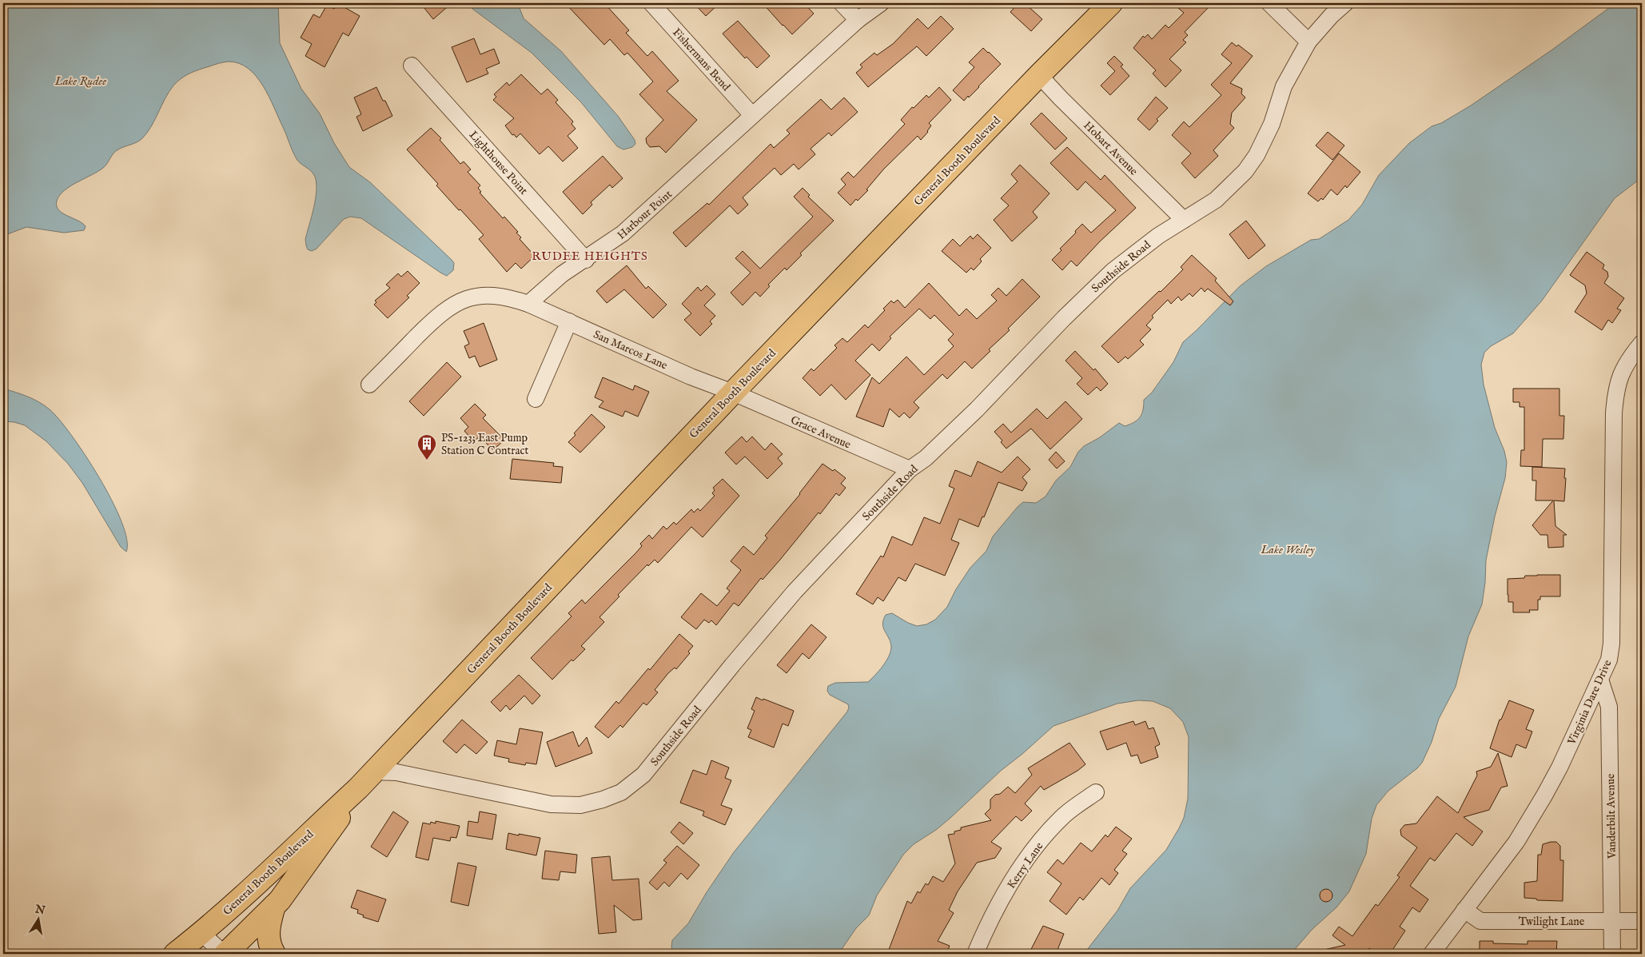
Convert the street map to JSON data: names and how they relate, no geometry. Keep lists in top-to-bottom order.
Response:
{
  "streets": {
    "highway": ["General Booth Boulevard"],
    "street": [
      "Fishermans Bend",
      "Hobart Avenue",
      "Lighthouse Point",
      "Harbour Point",
      "Southside Road",
      "San Marcos Lane",
      "Grace Avenue",
      "Virginia Dare Drive",
      "Vanderbilt Avenue",
      "Kerry Lane",
      "Twilight Lane"
    ]
  },
  "crossings": [
    ["Fishermans Bend", "Harbour Point"],
    ["Hobart Avenue", "General Booth Boulevard"],
    ["Hobart Avenue", "Southside Road"],
    ["General Booth Boulevard", "Southside Road"],
    ["General Booth Boulevard", "San Marcos Lane"],
    ["General Booth Boulevard", "Grace Avenue"],
    ["Lighthouse Point", "Harbour Point"],
    ["Harbour Point", "San Marcos Lane"],
    ["Southside Road", "Grace Avenue"],
    ["San Marcos Lane", "Grace Avenue"],
    ["Virginia Dare Drive", "Vanderbilt Avenue"],
    ["Virginia Dare Drive", "Twilight Lane"],
    ["Vanderbilt Avenue", "Twilight Lane"]
  ],
  "districts": ["RUDEE HEIGHTS"],
  "water": ["Lake Rudee", "Lake Wesley"],
  "places": {
    "building": ["PS-123; East Pump Station C Contract"]
  },
  "north": "top"
}
